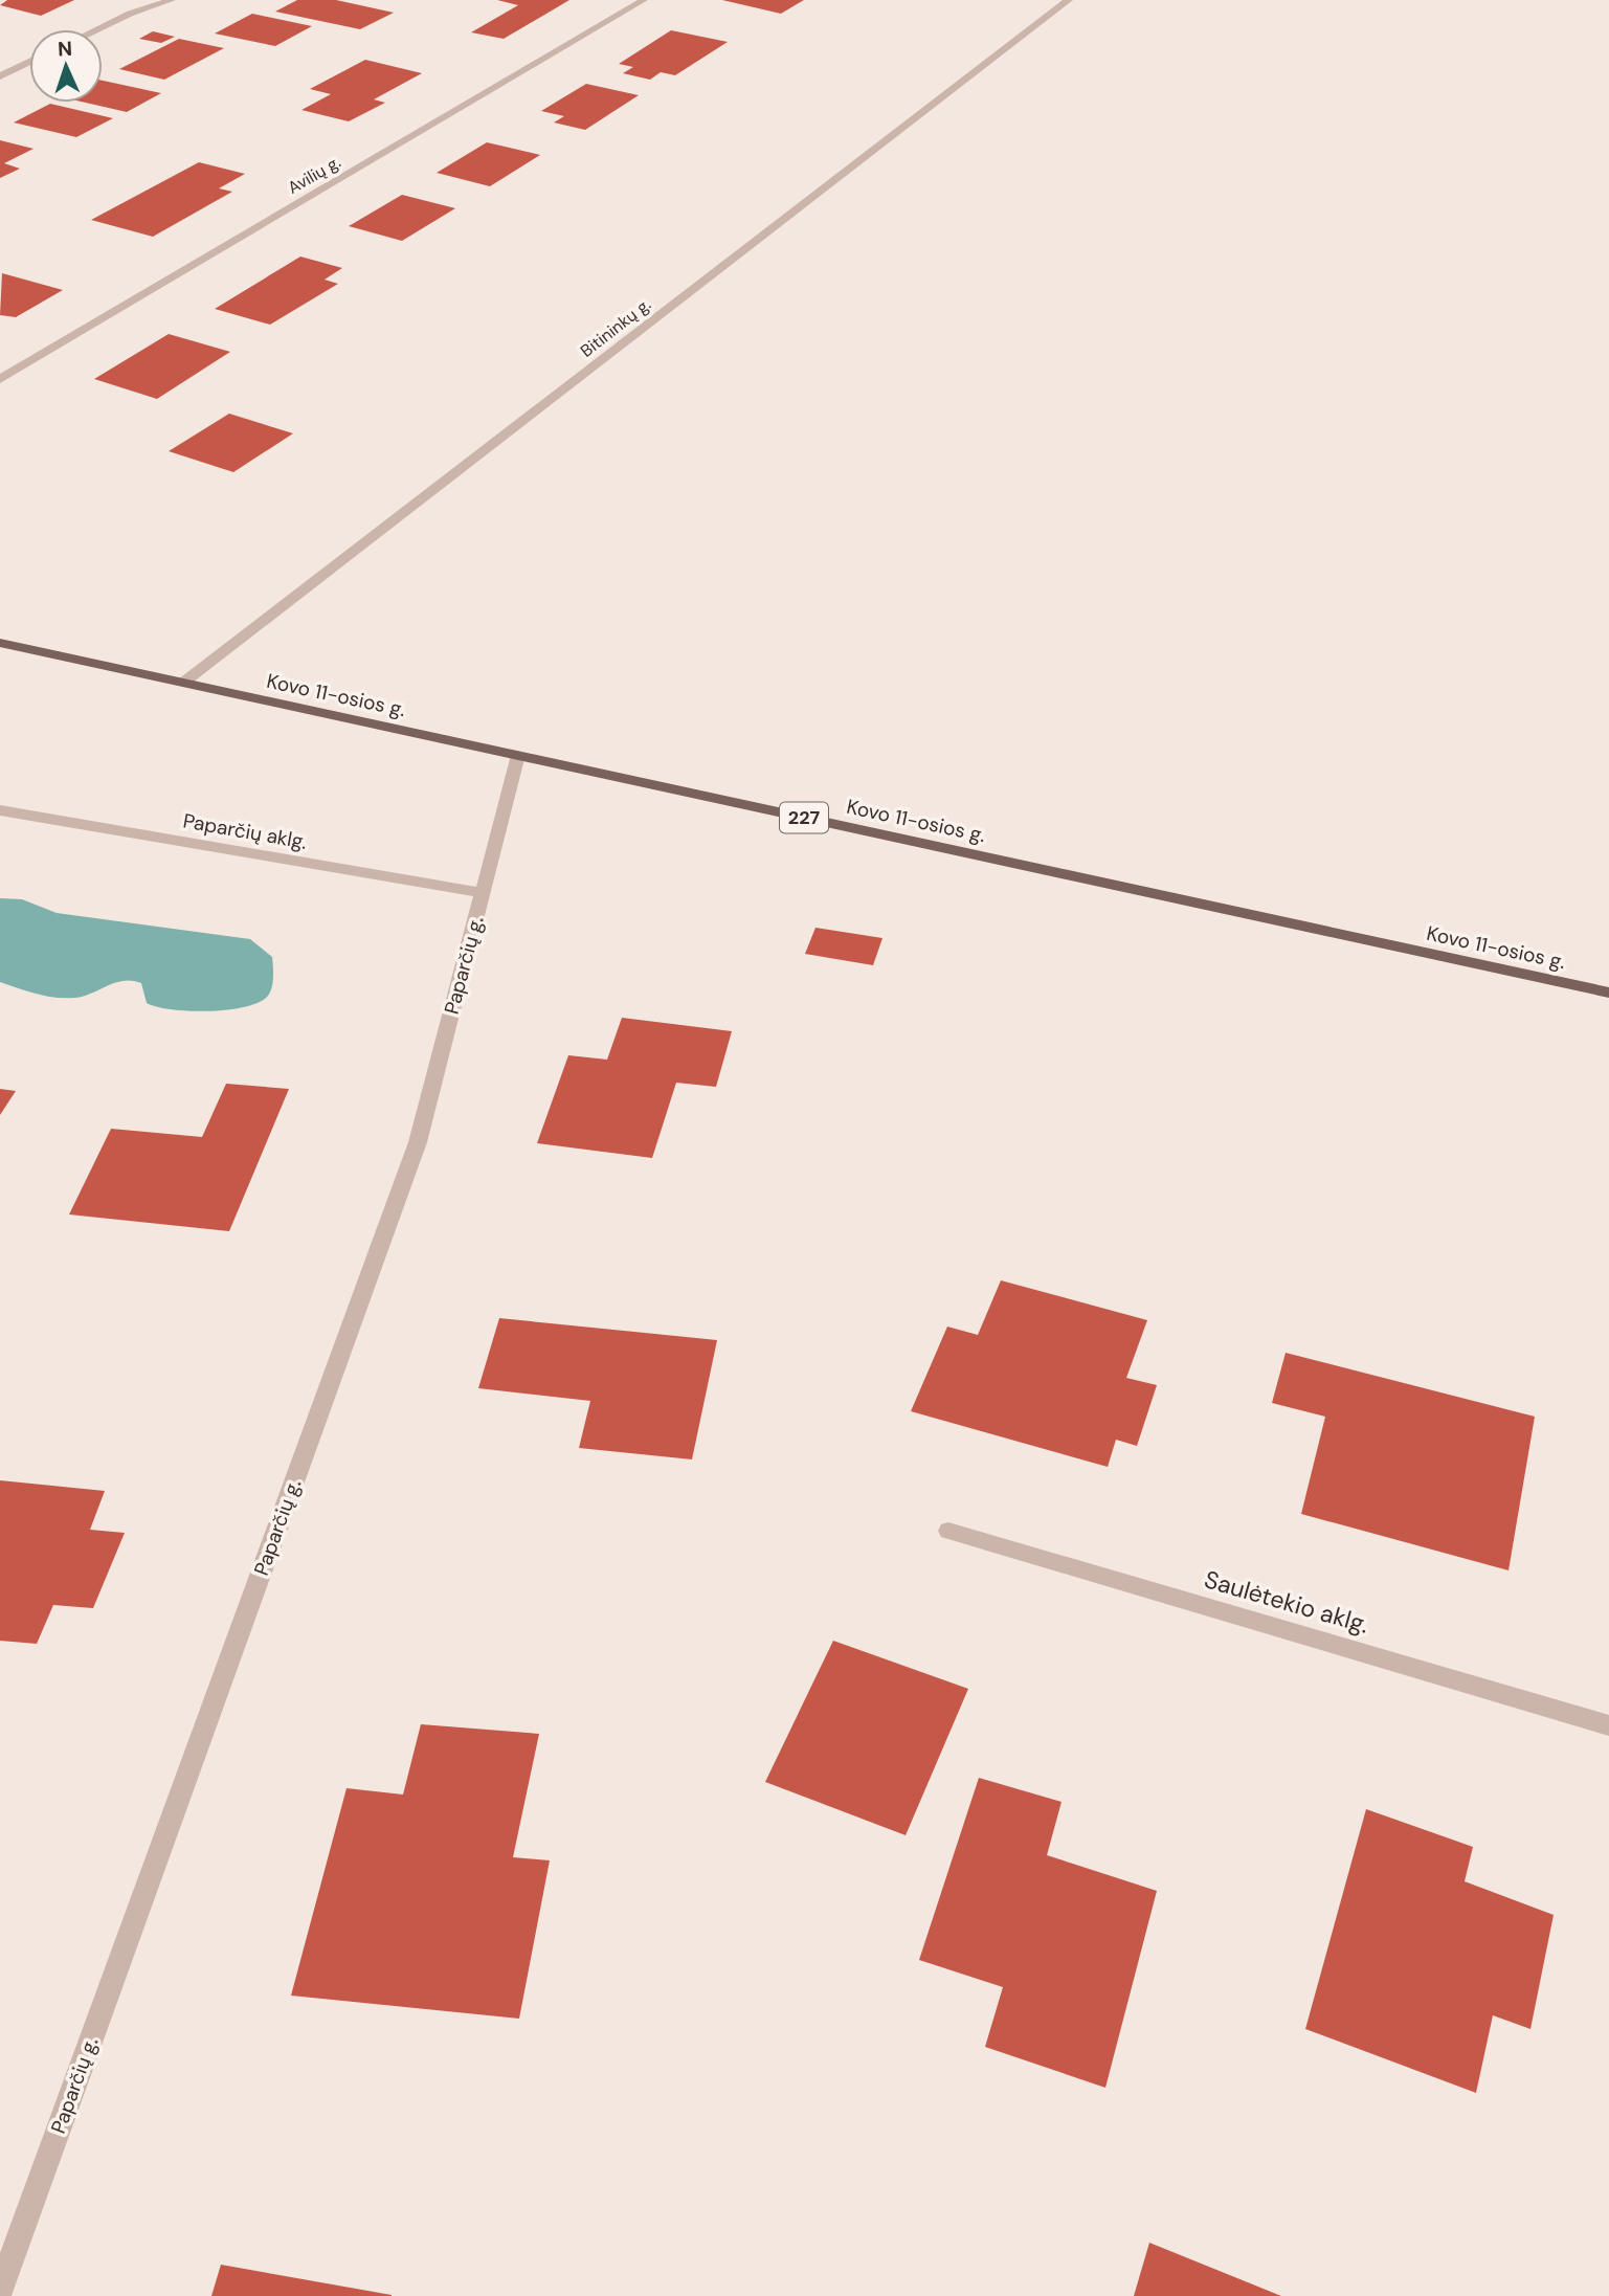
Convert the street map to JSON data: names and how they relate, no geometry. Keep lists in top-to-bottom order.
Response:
{
  "streets": {
    "main road": ["Kovo 11-osios g.", "227"],
    "street": [
      "Avilių g.",
      "Bitininkų g.",
      "Paparčių aklg.",
      "Paparčių g.",
      "Saulėtekio aklg."
    ]
  },
  "crossings": [
    ["Bitininkų g.", "Kovo 11-osios g."],
    ["Kovo 11-osios g.", "Paparčių g."],
    ["Paparčių aklg.", "Paparčių g."]
  ],
  "north": "top"
}
